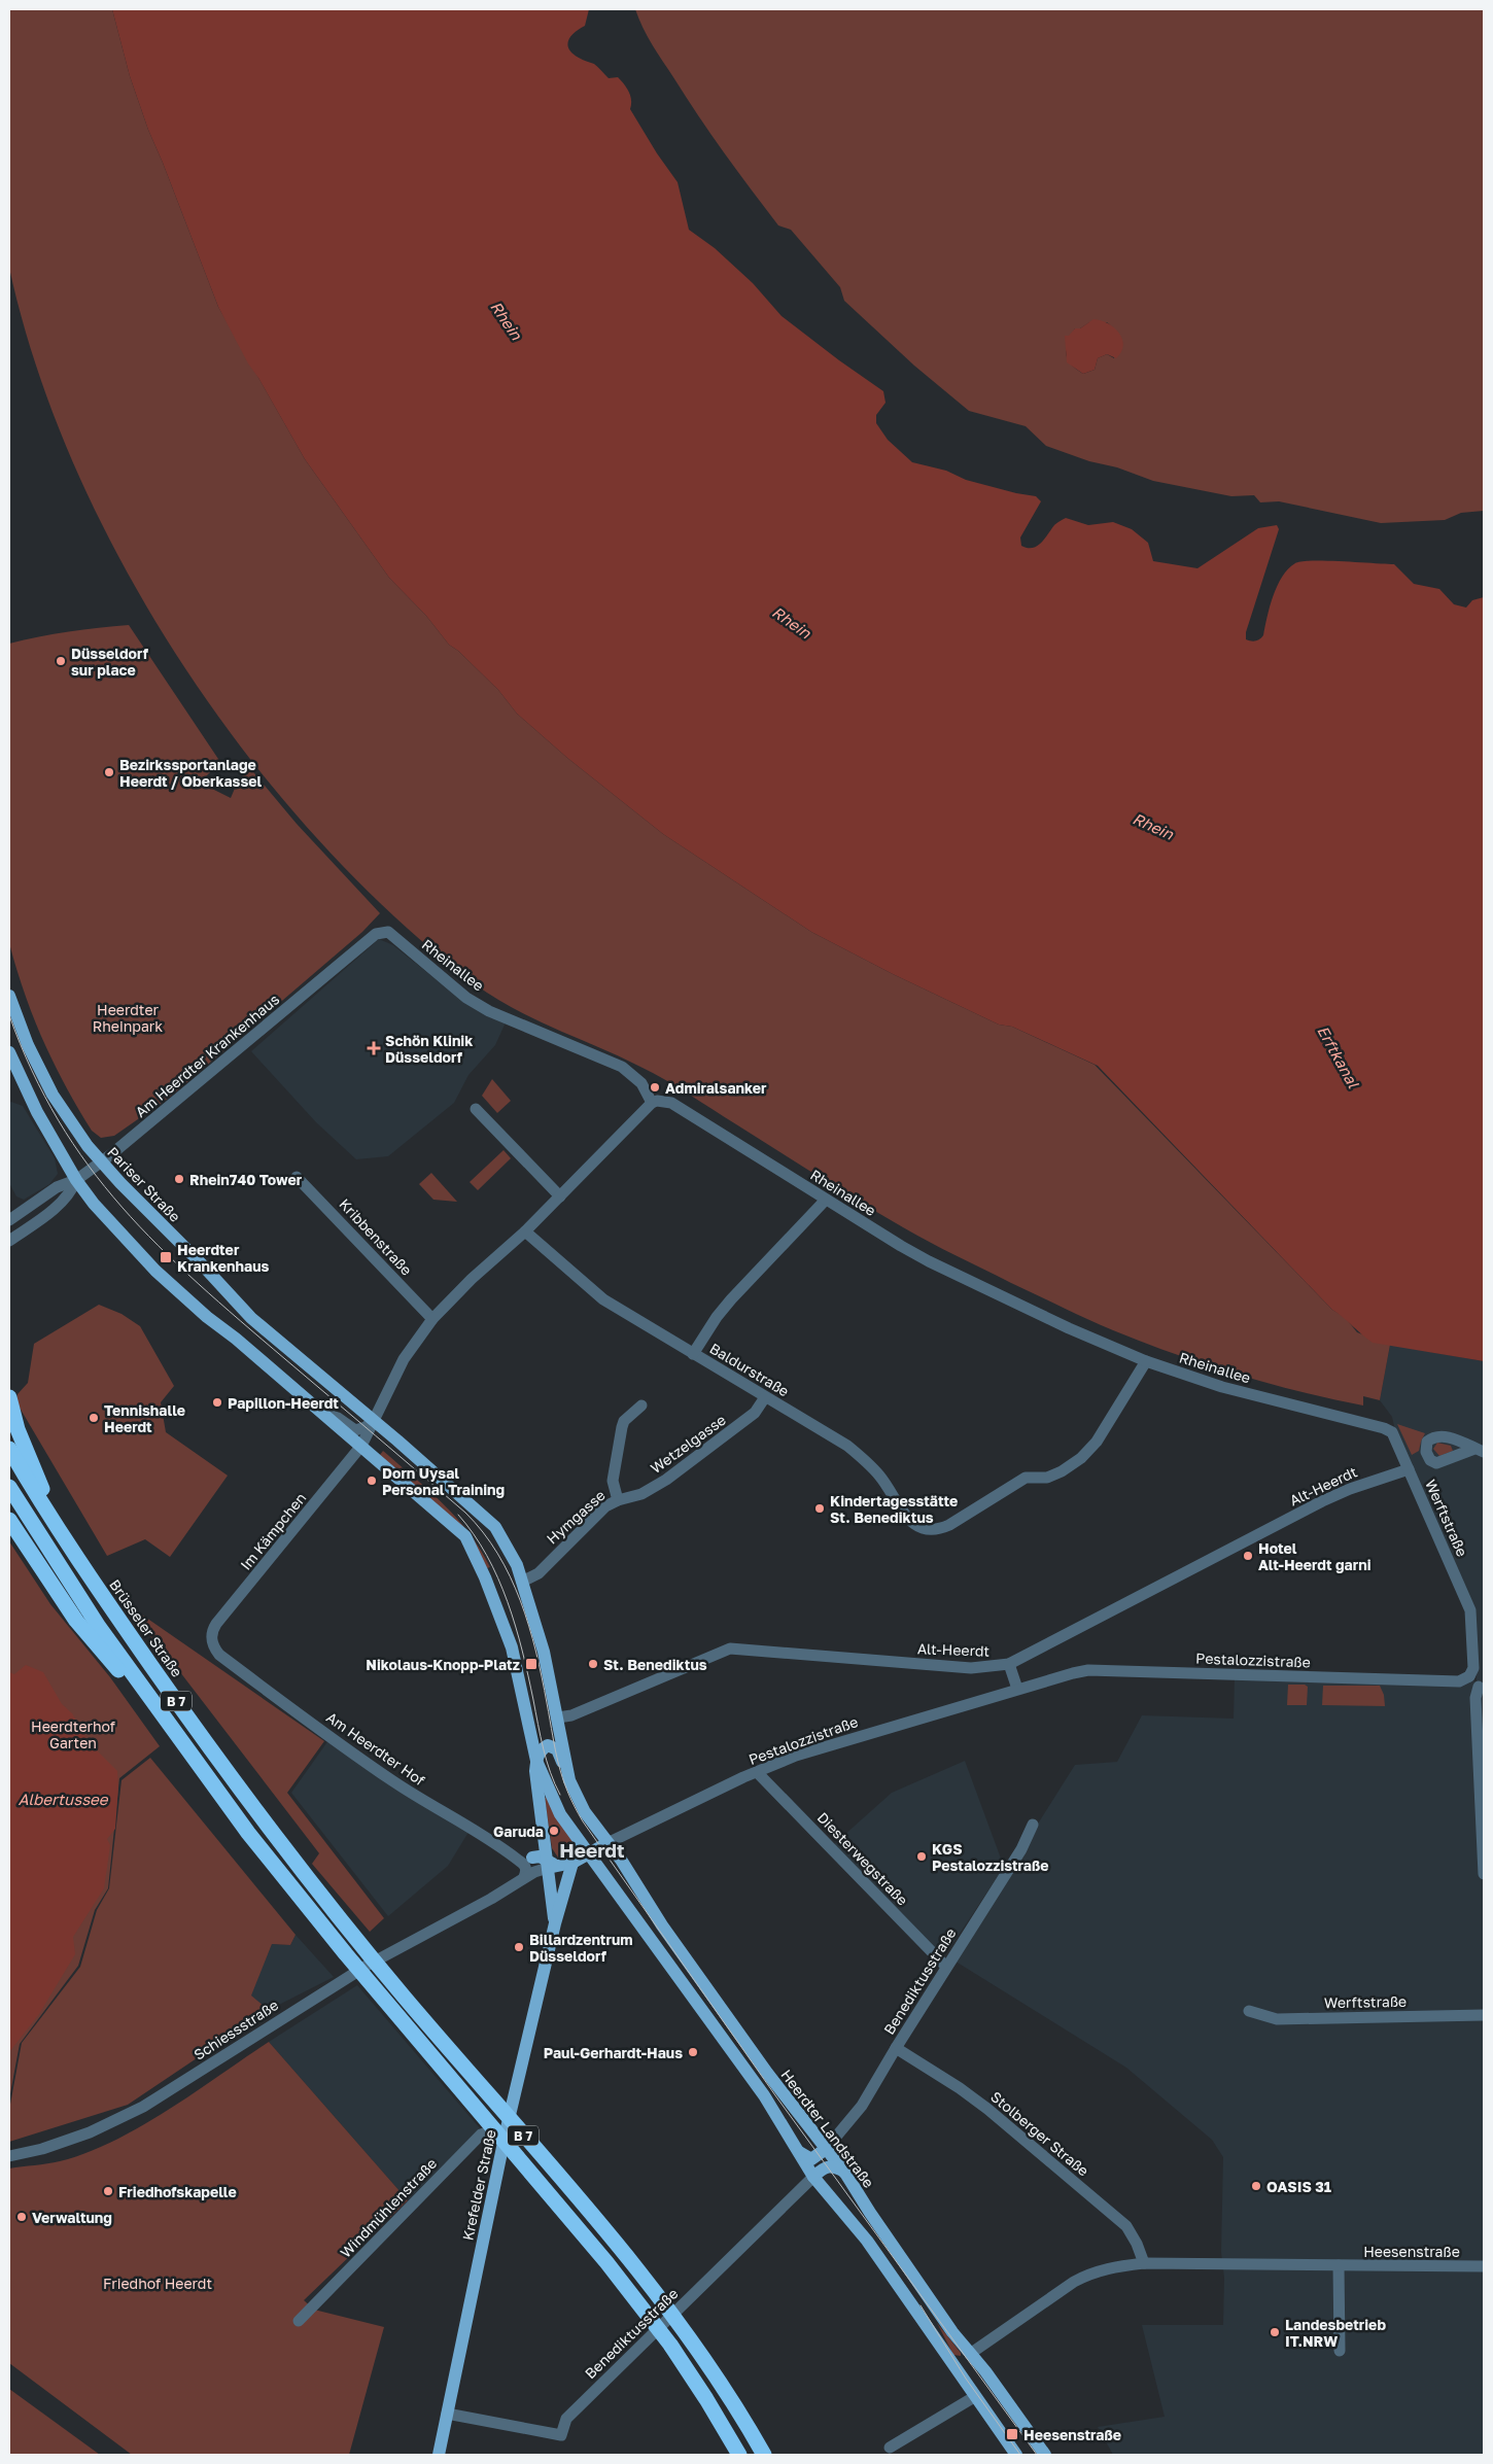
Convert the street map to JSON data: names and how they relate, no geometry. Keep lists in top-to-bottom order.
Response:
{
  "streets": {
    "highway": ["Brüsseler Straße", "B 7"],
    "main road": ["Pariser Straße", "Heerdter Landstraße", "Krefelder Straße"],
    "street": [
      "Rheinallee",
      "Am Heerdter Krankenhaus",
      "Kribbenstraße",
      "Baldurstraße",
      "Wetzelgasse",
      "Alt-Heerdt",
      "Hymgasse",
      "Werftstraße",
      "Im Kämpchen",
      "Pestalozzistraße",
      "Am Heerdter Hof",
      "Diesterwegstraße",
      "Benediktusstraße",
      "Schiessstraße",
      "Stolberger Straße",
      "Windmühlenstraße",
      "Heesenstraße"
    ]
  },
  "crossings": [
    ["Rheinallee", "Am Heerdter Krankenhaus"],
    ["Rheinallee", "Baldurstraße"],
    ["Rheinallee", "Werftstraße"],
    ["Am Heerdter Krankenhaus", "Pariser Straße"],
    ["Baldurstraße", "Wetzelgasse"],
    ["Wetzelgasse", "Hymgasse"],
    ["Alt-Heerdt", "Werftstraße"],
    ["Werftstraße", "Pestalozzistraße"],
    ["Im Kämpchen", "Am Heerdter Hof"],
    ["Pestalozzistraße", "Diesterwegstraße"],
    ["Pestalozzistraße", "Heerdter Landstraße"],
    ["Am Heerdter Hof", "Schiessstraße"],
    ["Diesterwegstraße", "Benediktusstraße"],
    ["Benediktusstraße", "Heerdter Landstraße"],
    ["Benediktusstraße", "Stolberger Straße"],
    ["Benediktusstraße", "Krefelder Straße"],
    ["Schiessstraße", "Krefelder Straße"],
    ["Heerdter Landstraße", "Heesenstraße"],
    ["Stolberger Straße", "Heesenstraße"],
    ["Krefelder Straße", "Windmühlenstraße"]
  ],
  "districts": ["Heerdt"],
  "water": ["Rhein", "Erftkanal", "Albertussee"],
  "parks": ["Heerdter Rheinpark", "Heerdterhof Garten", "Friedhof Heerdt"],
  "places": {
    "other": [
      "Düsseldorf sur place",
      "Bezirkssportanlage Heerdt / Oberkassel",
      "Admiralsanker",
      "Rhein740 Tower",
      "Papillon-Heerdt",
      "Tennishalle Heerdt",
      "Dorn Uysal Personal Training",
      "Kindertagesstätte St. Benediktus",
      "Hotel Alt-Heerdt garni",
      "St. Benediktus",
      "Garuda",
      "KGS Pestalozzistraße",
      "Billardzentrum Düsseldorf",
      "Paul-Gerhardt-Haus",
      "OASIS 31",
      "Friedhofskapelle",
      "Verwaltung",
      "Landesbetrieb IT.NRW"
    ],
    "health": ["Schön Klinik Düsseldorf"],
    "transit": ["Heerdter Krankenhaus", "Nikolaus-Knopp-Platz", "Heesenstraße"]
  }
}
